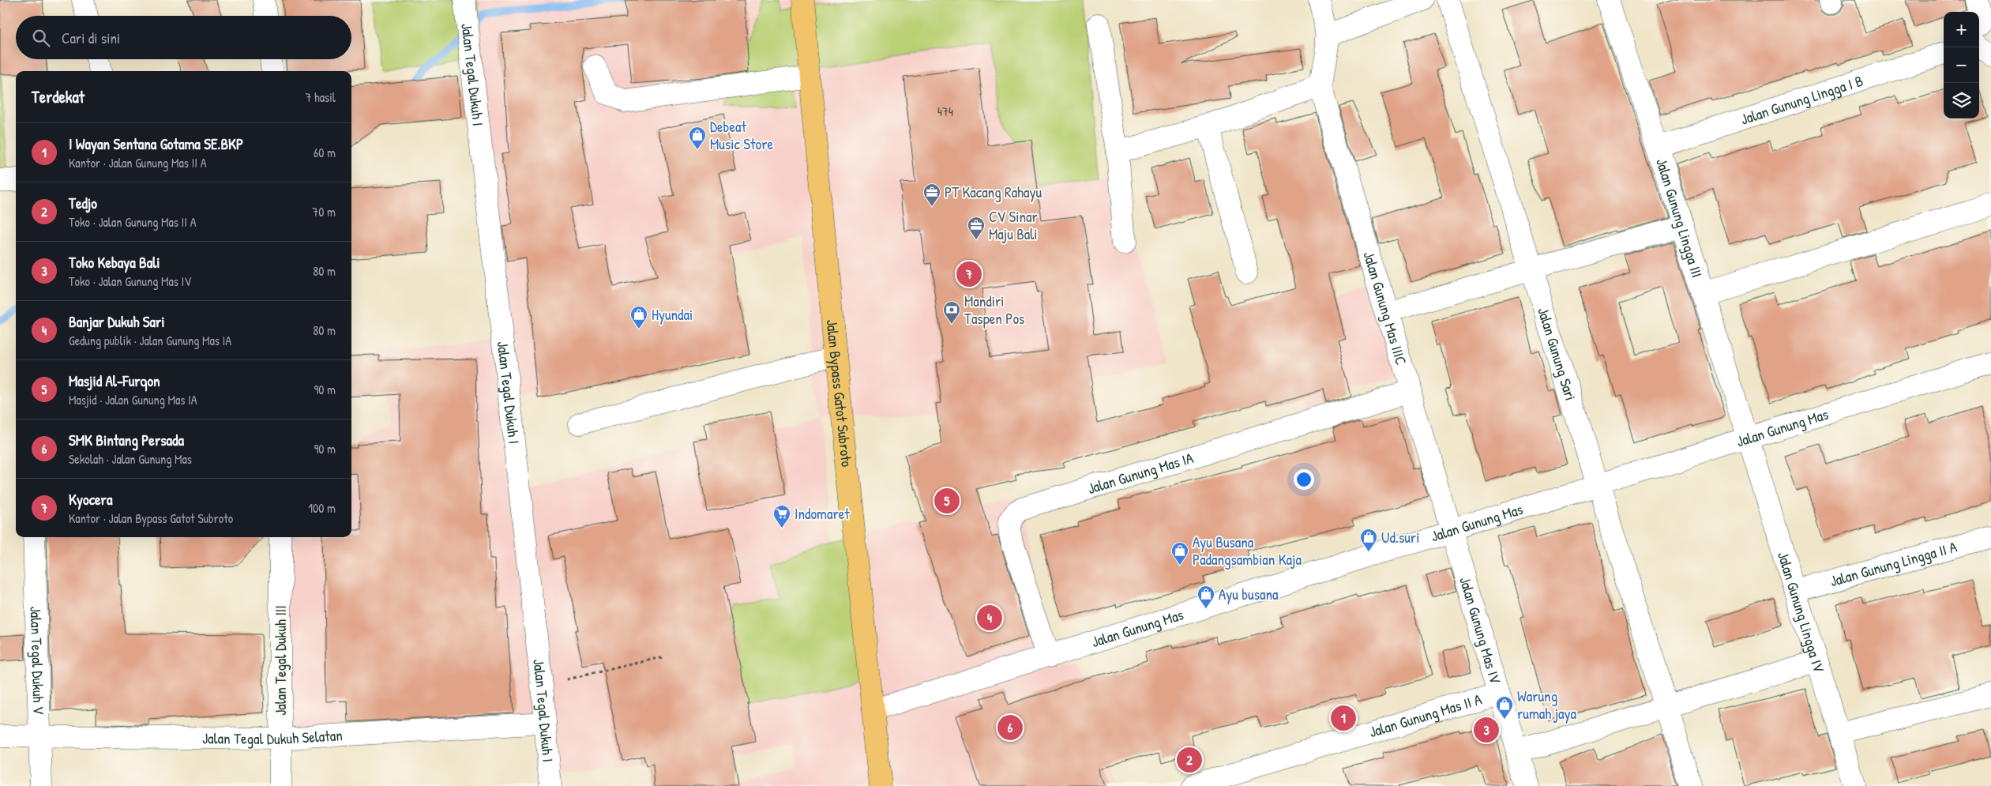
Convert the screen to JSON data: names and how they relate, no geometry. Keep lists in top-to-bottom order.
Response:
{
  "streets": {
    "main road": ["Jalan Bypass Gatot Subroto"],
    "street": [
      "Jalan Tegal Dukuh I",
      "Jalan Gunung Lingga I B",
      "Jalan Gunung Lingga III",
      "Jalan Gunung Mas IIIC",
      "Jalan Gunung Sari",
      "Jalan Gunung Mas",
      "Jalan Gunung Mas IA",
      "Jalan Gunung Lingga II A",
      "Jalan Gunung Lingga IV",
      "Jalan Gunung Mas IV",
      "Jalan Tegal Dukuh V",
      "Jalan Tegal Dukuh III",
      "Jalan Gunung Mas II A",
      "Jalan Tegal Dukuh Selatan"
    ]
  },
  "crossings": [
    ["Jalan Tegal Dukuh I", "Jalan Tegal Dukuh Selatan"],
    ["Jalan Gunung Lingga I B", "Jalan Gunung Lingga III"],
    ["Jalan Gunung Lingga III", "Jalan Gunung Mas"],
    ["Jalan Gunung Lingga III", "Jalan Gunung Lingga IV"],
    ["Jalan Gunung Mas IIIC", "Jalan Gunung Mas"],
    ["Jalan Gunung Mas IIIC", "Jalan Gunung Mas IA"],
    ["Jalan Gunung Mas IIIC", "Jalan Gunung Mas IV"],
    ["Jalan Gunung Sari", "Jalan Gunung Mas"],
    ["Jalan Bypass Gatot Subroto", "Jalan Gunung Mas"],
    ["Jalan Gunung Mas", "Jalan Gunung Mas IA"],
    ["Jalan Gunung Mas", "Jalan Gunung Lingga IV"],
    ["Jalan Gunung Mas", "Jalan Gunung Mas IV"],
    ["Jalan Gunung Lingga II A", "Jalan Gunung Lingga IV"],
    ["Jalan Gunung Mas IV", "Jalan Gunung Mas II A"],
    ["Jalan Tegal Dukuh V", "Jalan Tegal Dukuh Selatan"],
    ["Jalan Tegal Dukuh III", "Jalan Tegal Dukuh Selatan"]
  ],
  "places": {
    "shop": [
      "Debeat Music Store",
      "Hyundai",
      "Ud.suri",
      "Ayu Busana Padangsambian Kaja",
      "Ayu busana",
      "Warung rumah jaya"
    ],
    "office": ["PT Kacang Rahayu", "CV Sinar Maju Bali"],
    "bank": ["Mandiri Taspen Pos"],
    "supermarket": ["Indomaret"]
  },
  "house_numbers": ["474"],
  "page": {
    "map_buttons": ["+", "−"],
    "search": "Cari di sini",
    "heading": ["Terdekat", "7 hasil"],
    "list": [
      {
        "mark": "1",
        "name": "I Wayan Sentana Gotama SE.BKP",
        "note": "Kantor · Jalan Gunung Mas II A",
        "value": "60 m"
      },
      {
        "mark": "2",
        "name": "Tedjo",
        "note": "Toko · Jalan Gunung Mas II A",
        "value": "70 m"
      },
      {
        "mark": "3",
        "name": "Toko Kebaya Bali",
        "note": "Toko · Jalan Gunung Mas IV",
        "value": "80 m"
      },
      {
        "mark": "4",
        "name": "Banjar Dukuh Sari",
        "note": "Gedung publik · Jalan Gunung Mas IA",
        "value": "80 m"
      },
      {
        "mark": "5",
        "name": "Masjid Al-Furqon",
        "note": "Masjid · Jalan Gunung Mas IA",
        "value": "90 m"
      },
      {
        "mark": "6",
        "name": "SMK Bintang Persada",
        "note": "Sekolah · Jalan Gunung Mas",
        "value": "90 m"
      },
      {
        "mark": "7",
        "name": "Kyocera",
        "note": "Kantor · Jalan Bypass Gatot Subroto",
        "value": "100 m"
      }
    ],
    "pins": [
      "7",
      "5",
      "4",
      "1",
      "6",
      "3",
      "2"
    ]
  }
}
